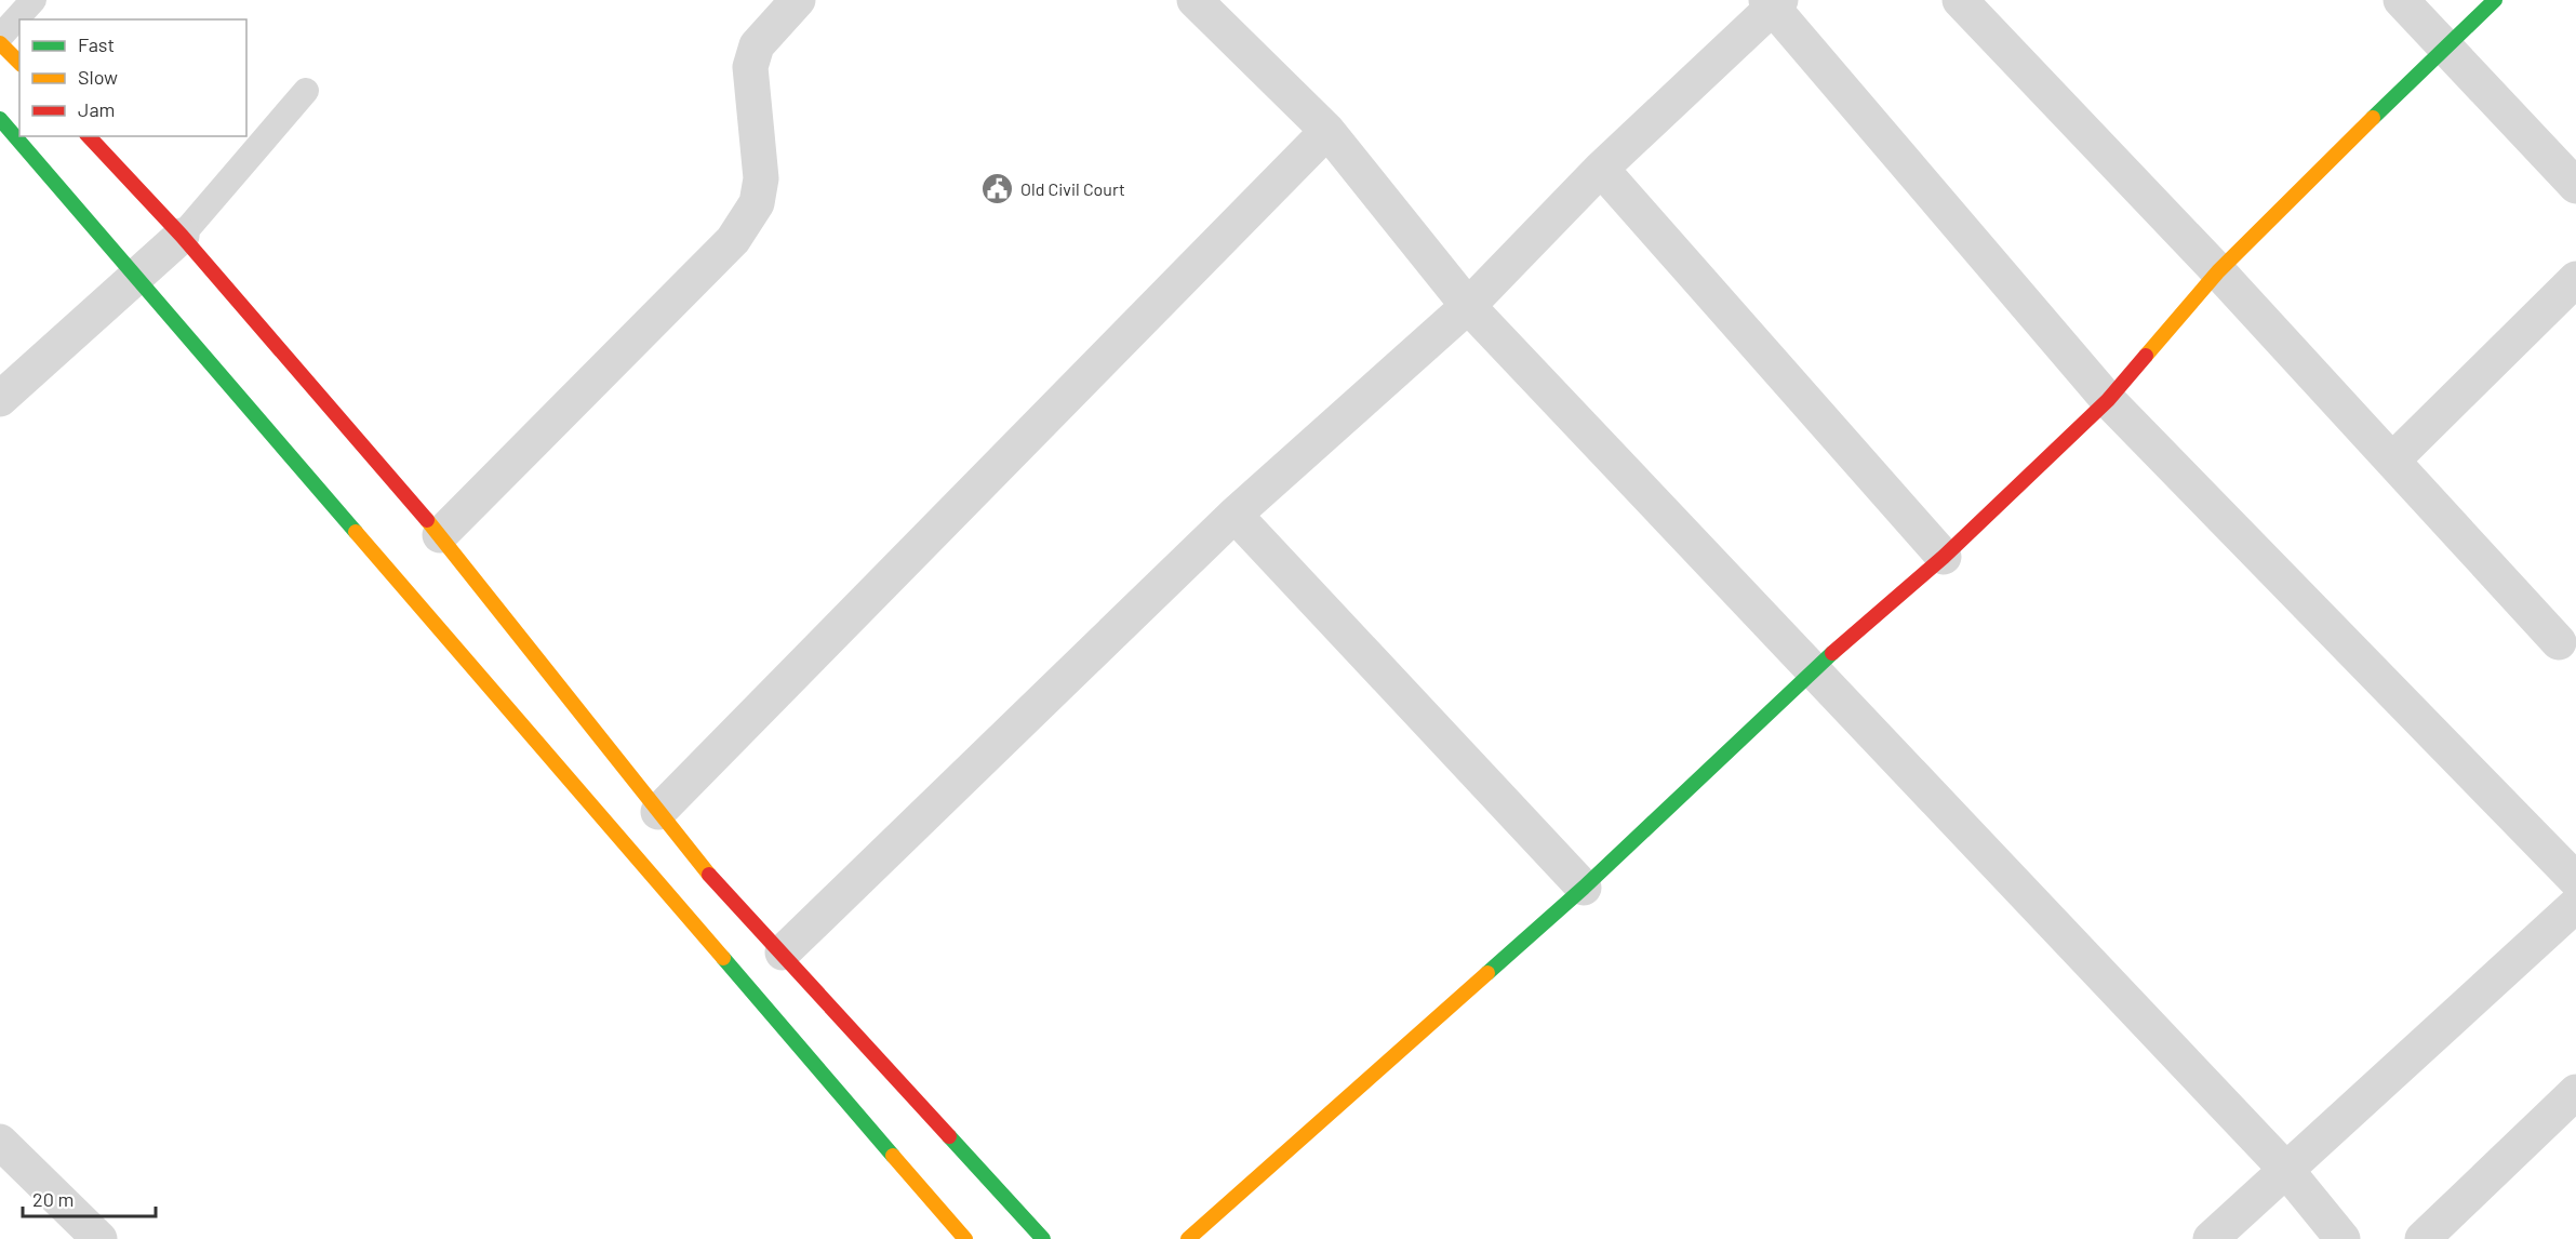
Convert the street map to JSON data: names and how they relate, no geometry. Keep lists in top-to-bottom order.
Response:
{
  "places": {
    "public building": ["Old Civil Court"]
  },
  "legend": ["Fast", "Slow", "Jam"],
  "scale_bar": "20 m"
}
